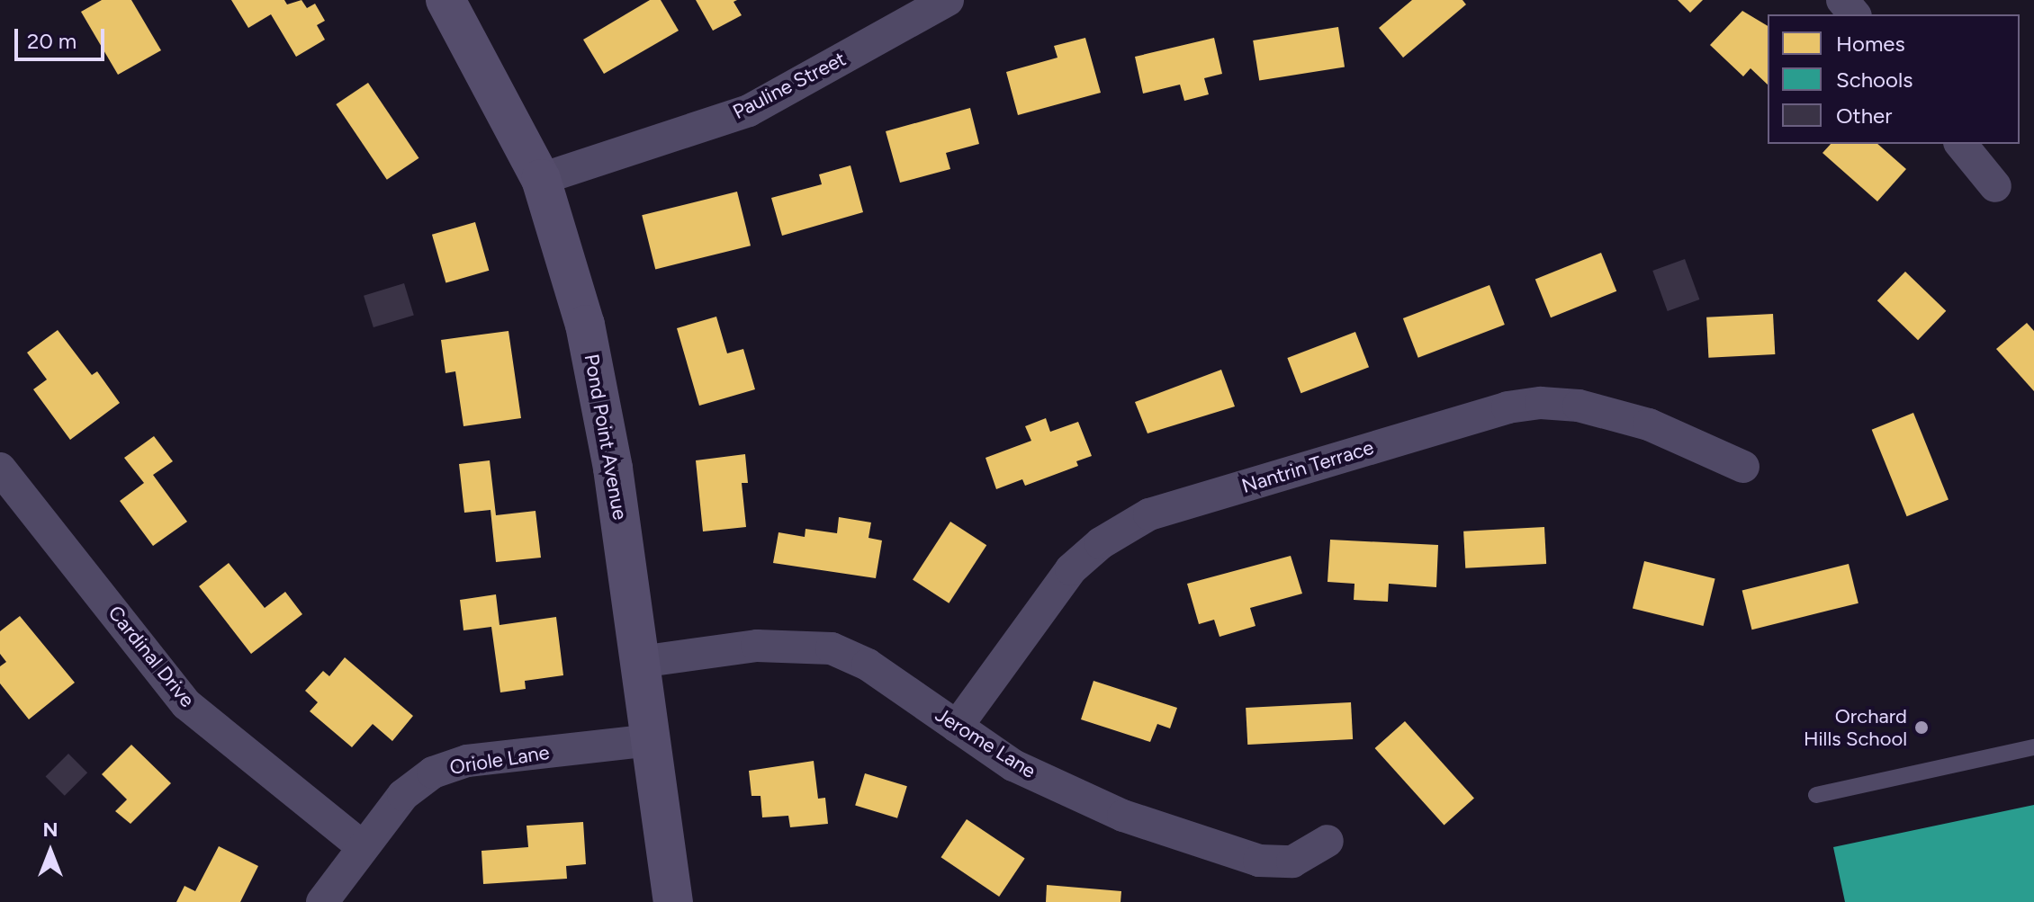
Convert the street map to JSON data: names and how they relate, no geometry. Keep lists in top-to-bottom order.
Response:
{
  "streets": {
    "main road": ["Pond Point Avenue"],
    "street": [
      "Pauline Street",
      "Nantrin Terrace",
      "Cardinal Drive",
      "Jerome Lane",
      "Oriole Lane"
    ]
  },
  "crossings": [
    ["Pauline Street", "Pond Point Avenue"],
    ["Pond Point Avenue", "Jerome Lane"],
    ["Pond Point Avenue", "Oriole Lane"],
    ["Nantrin Terrace", "Jerome Lane"],
    ["Cardinal Drive", "Oriole Lane"]
  ],
  "places": ["Orchard Hills School"],
  "legend": ["Homes", "Schools", "Other"],
  "scale_bar": "20 m",
  "north": "top"
}
